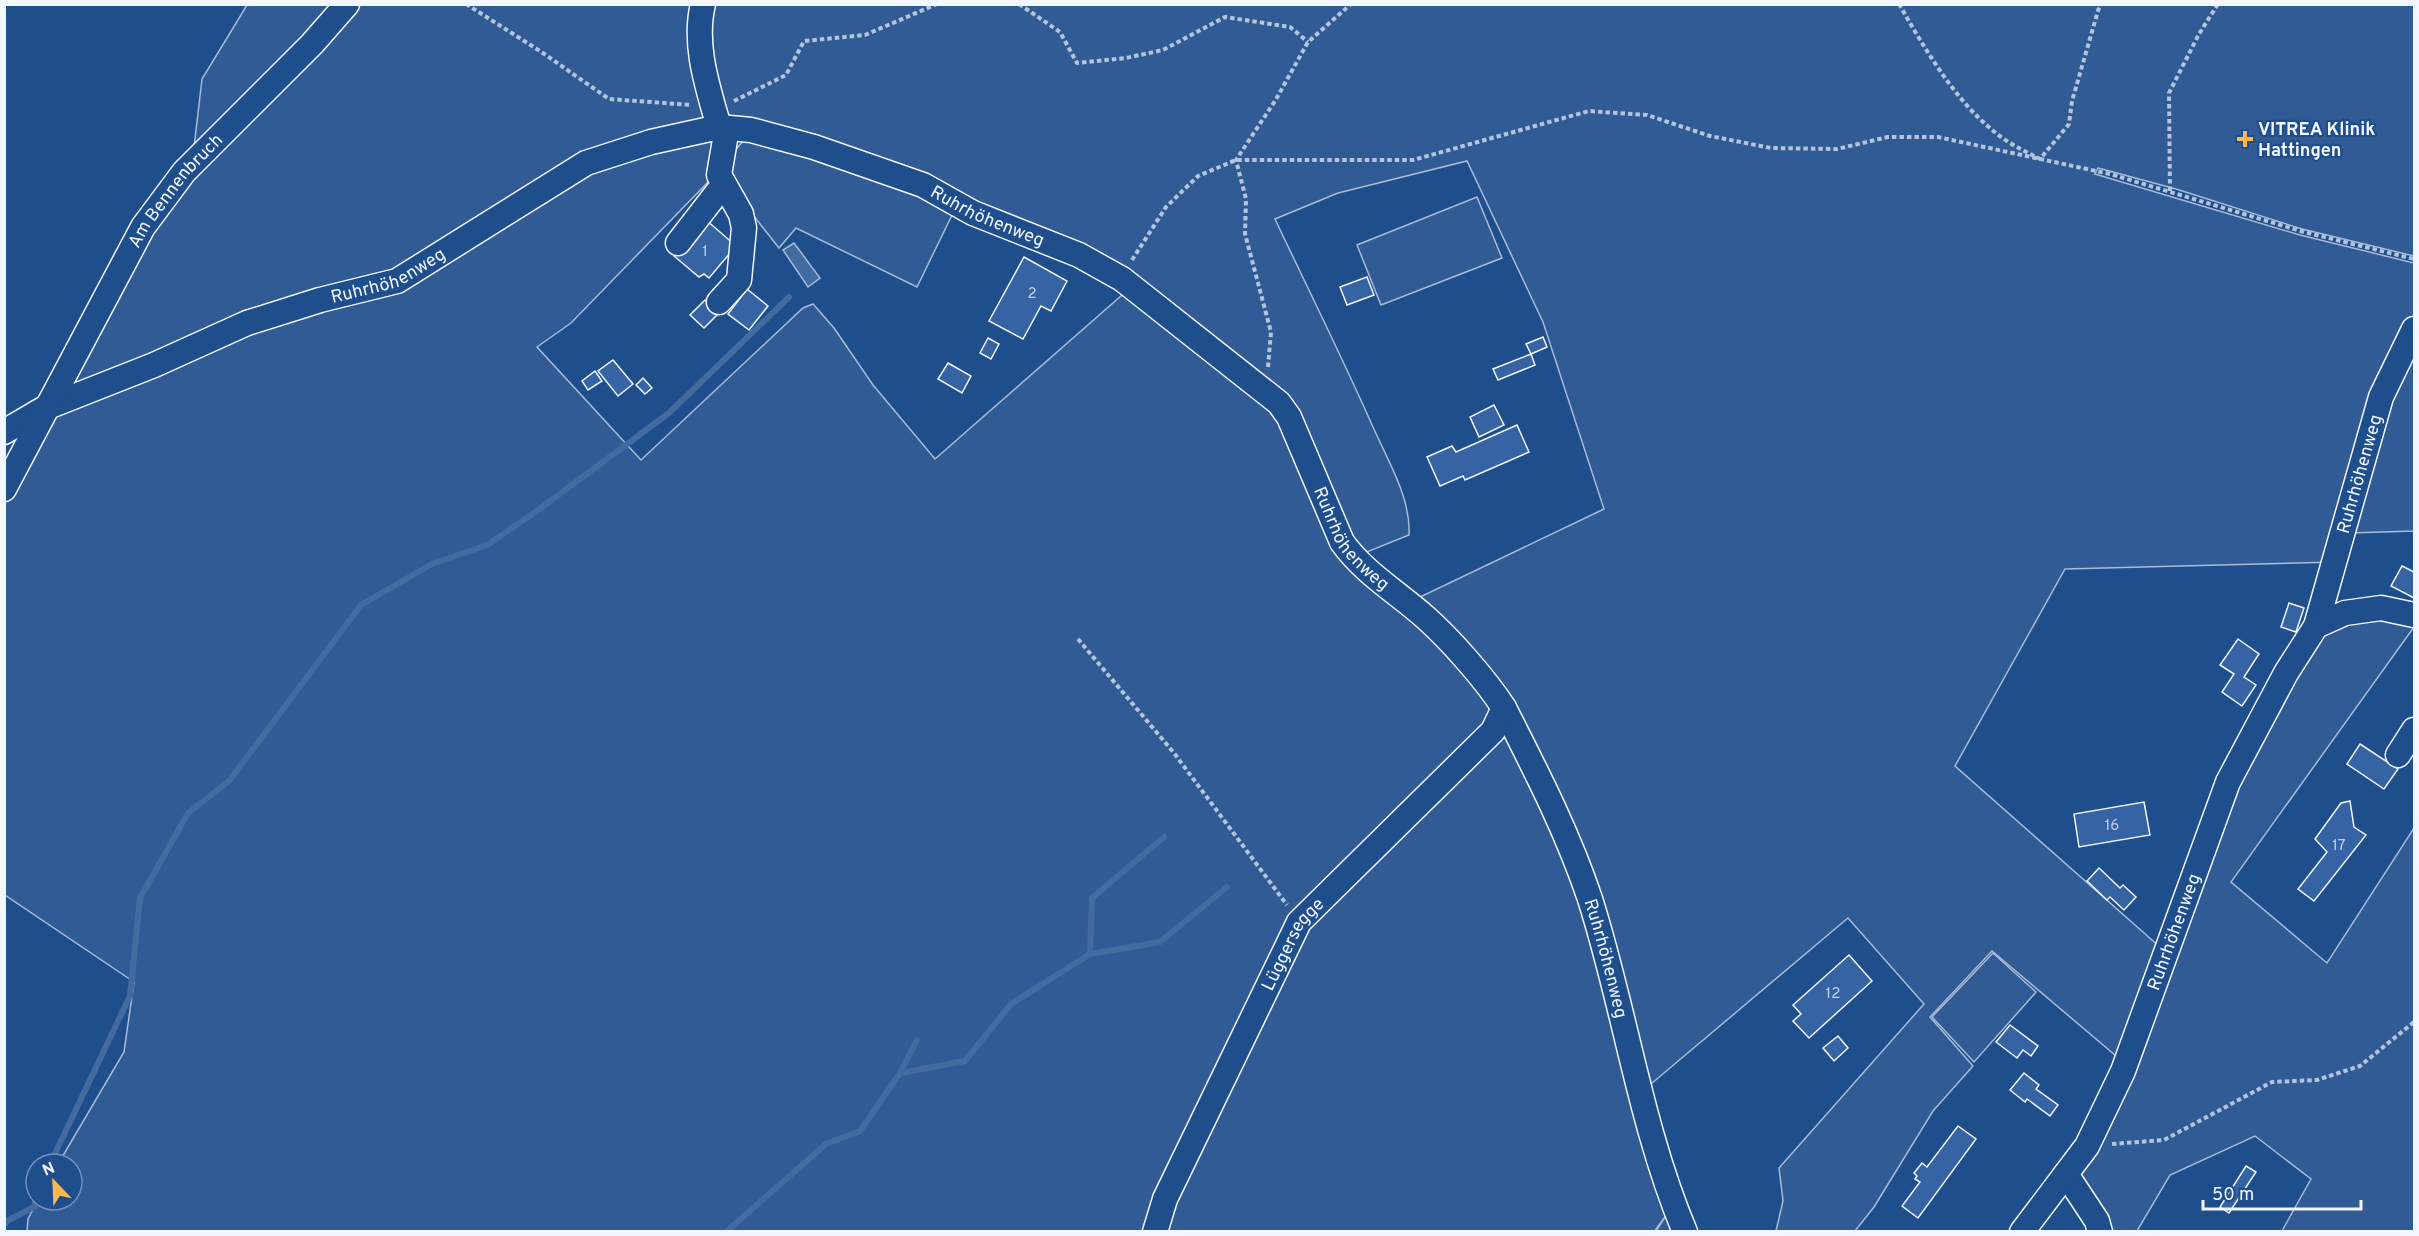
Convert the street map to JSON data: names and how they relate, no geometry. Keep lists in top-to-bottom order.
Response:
{
  "streets": {
    "street": ["Am Bennenbruch", "Ruhrhöhenweg", "Lüggersegge"]
  },
  "crossings": [
    ["Am Bennenbruch", "Ruhrhöhenweg"],
    ["Ruhrhöhenweg", "Lüggersegge"]
  ],
  "places": {
    "health": ["VITREA Klinik Hattingen"]
  },
  "house_numbers": [
    "1",
    "2",
    "16",
    "17",
    "12"
  ],
  "scale_bar": "50 m",
  "north": "top left"
}
